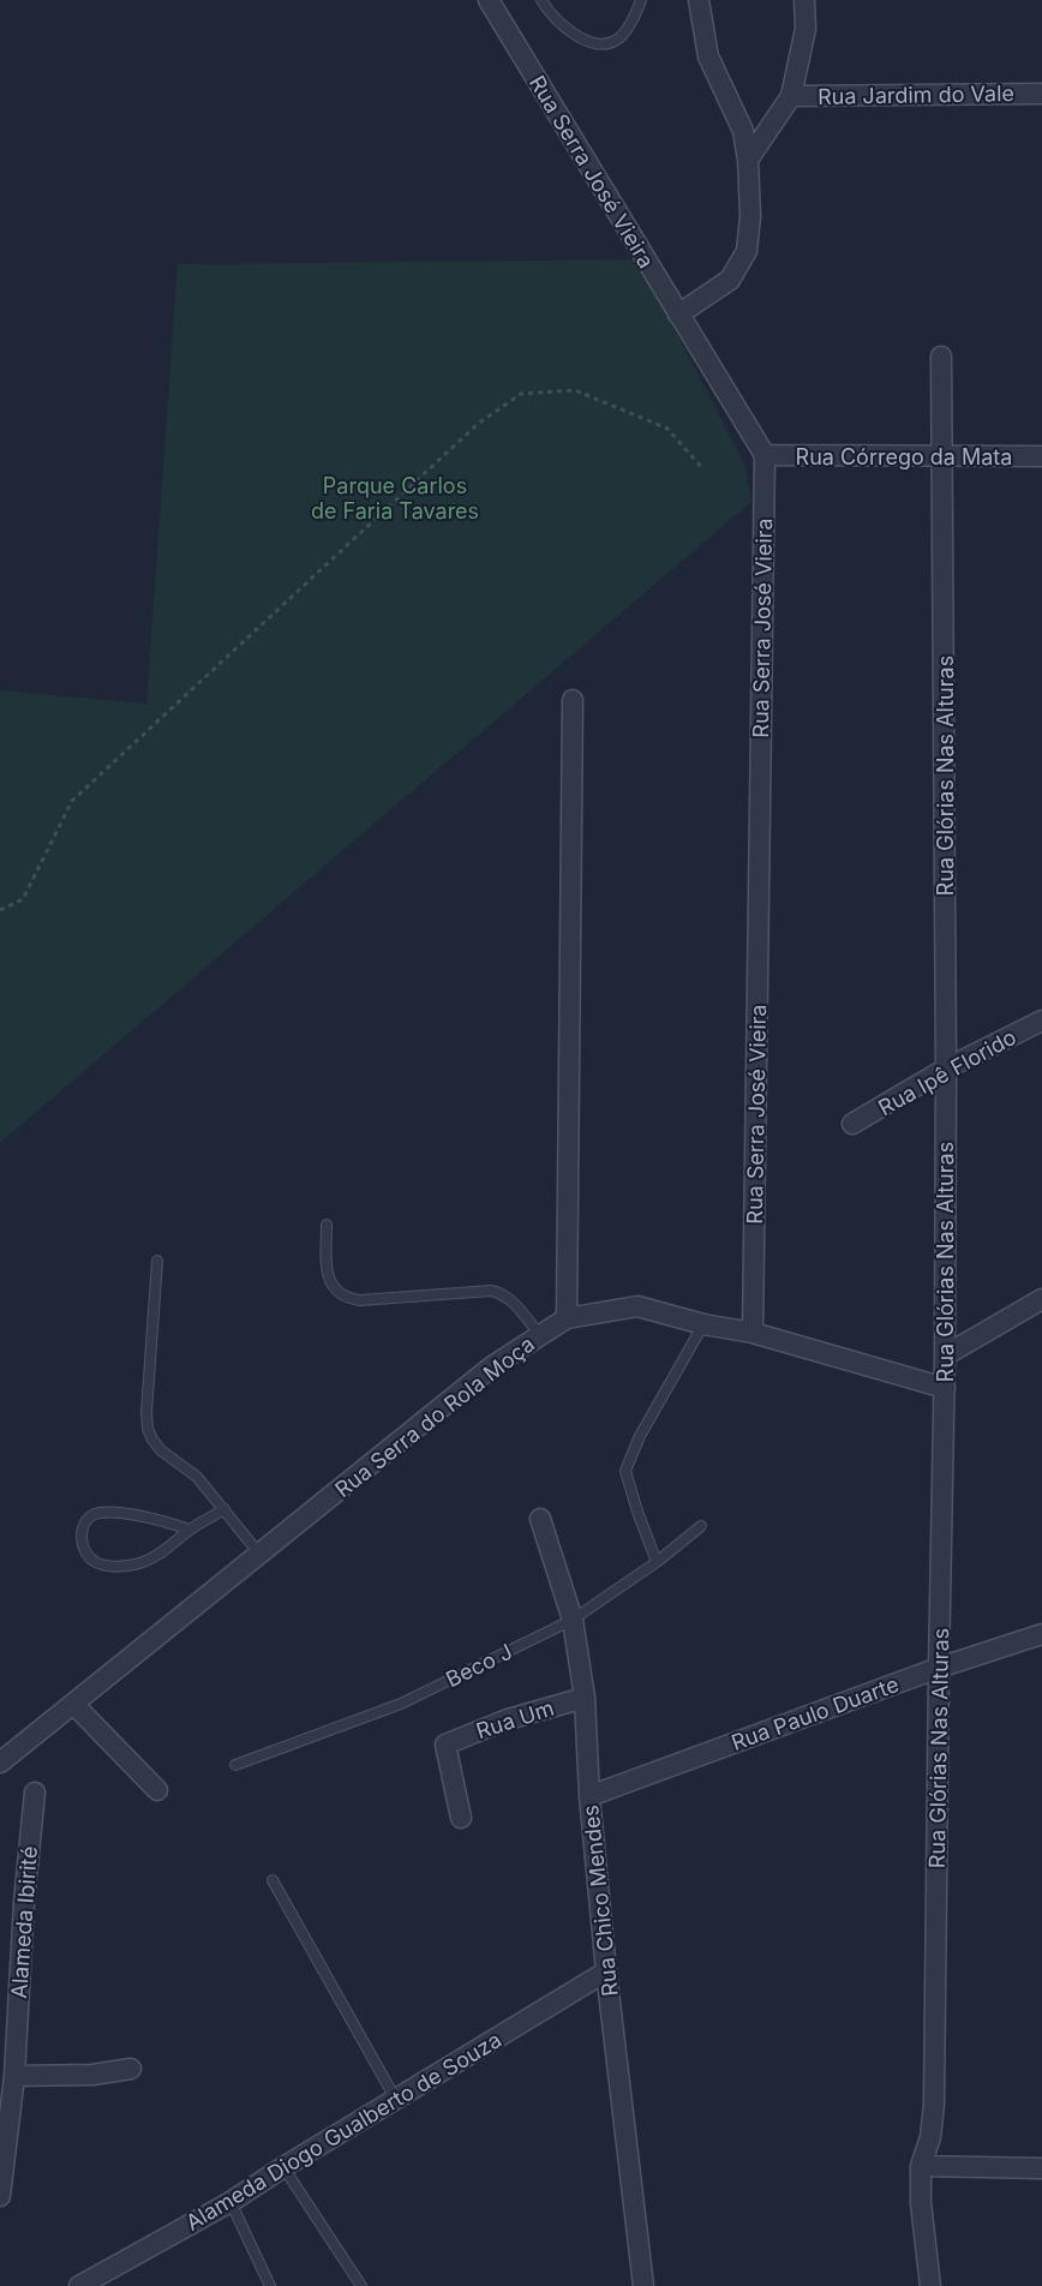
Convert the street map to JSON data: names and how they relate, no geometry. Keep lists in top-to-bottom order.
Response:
{
  "streets": {
    "street": [
      "Rua Jardim do Vale",
      "Rua Serra José Vieira",
      "Rua Córrego da Mata",
      "Rua Glórias Nas Alturas",
      "Rua Ipê Florido",
      "Rua Serra do Rola Moça",
      "Rua Paulo Duarte",
      "Rua Um",
      "Rua Chico Mendes",
      "Alameda Ibirité",
      "Alameda Diogo Gualberto de Souza"
    ],
    "lane": ["Beco J"]
  },
  "crossings": [
    ["Rua Serra José Vieira", "Rua Córrego da Mata"],
    ["Rua Serra José Vieira", "Rua Serra do Rola Moça"],
    ["Rua Córrego da Mata", "Rua Glórias Nas Alturas"],
    ["Rua Glórias Nas Alturas", "Rua Ipê Florido"],
    ["Rua Glórias Nas Alturas", "Rua Serra do Rola Moça"],
    ["Rua Glórias Nas Alturas", "Rua Paulo Duarte"],
    ["Beco J", "Rua Chico Mendes"],
    ["Rua Paulo Duarte", "Rua Chico Mendes"],
    ["Rua Um", "Rua Chico Mendes"],
    ["Rua Chico Mendes", "Alameda Diogo Gualberto de Souza"]
  ],
  "parks": ["Parque Carlos de Faria Tavares"]
}
